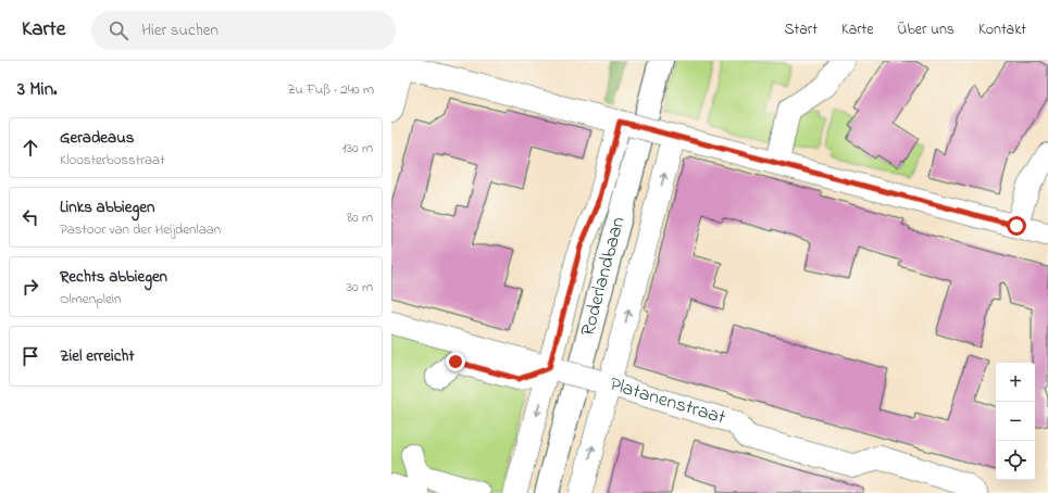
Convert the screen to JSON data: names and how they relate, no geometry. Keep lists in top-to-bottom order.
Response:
{
  "streets": {
    "main road": ["Roderlandbaan"],
    "street": ["Platanenstraat"]
  },
  "page": {
    "header": "Karte",
    "search": "Hier suchen",
    "nav": [
      "Start",
      "Karte",
      "Über uns",
      "Kontakt"
    ],
    "heading": ["3 Min.", "Zu Fuß · 240 m"],
    "list": [
      ["Geradeaus", "Kloosterbosstraat", "130 m"],
      ["Links abbiegen", "Pastoor van der Heijdenlaan", "80 m"],
      ["Rechts abbiegen", "Olmenplein", "30 m"],
      "Ziel erreicht"
    ],
    "map_buttons": ["+", "−"]
  }
}
